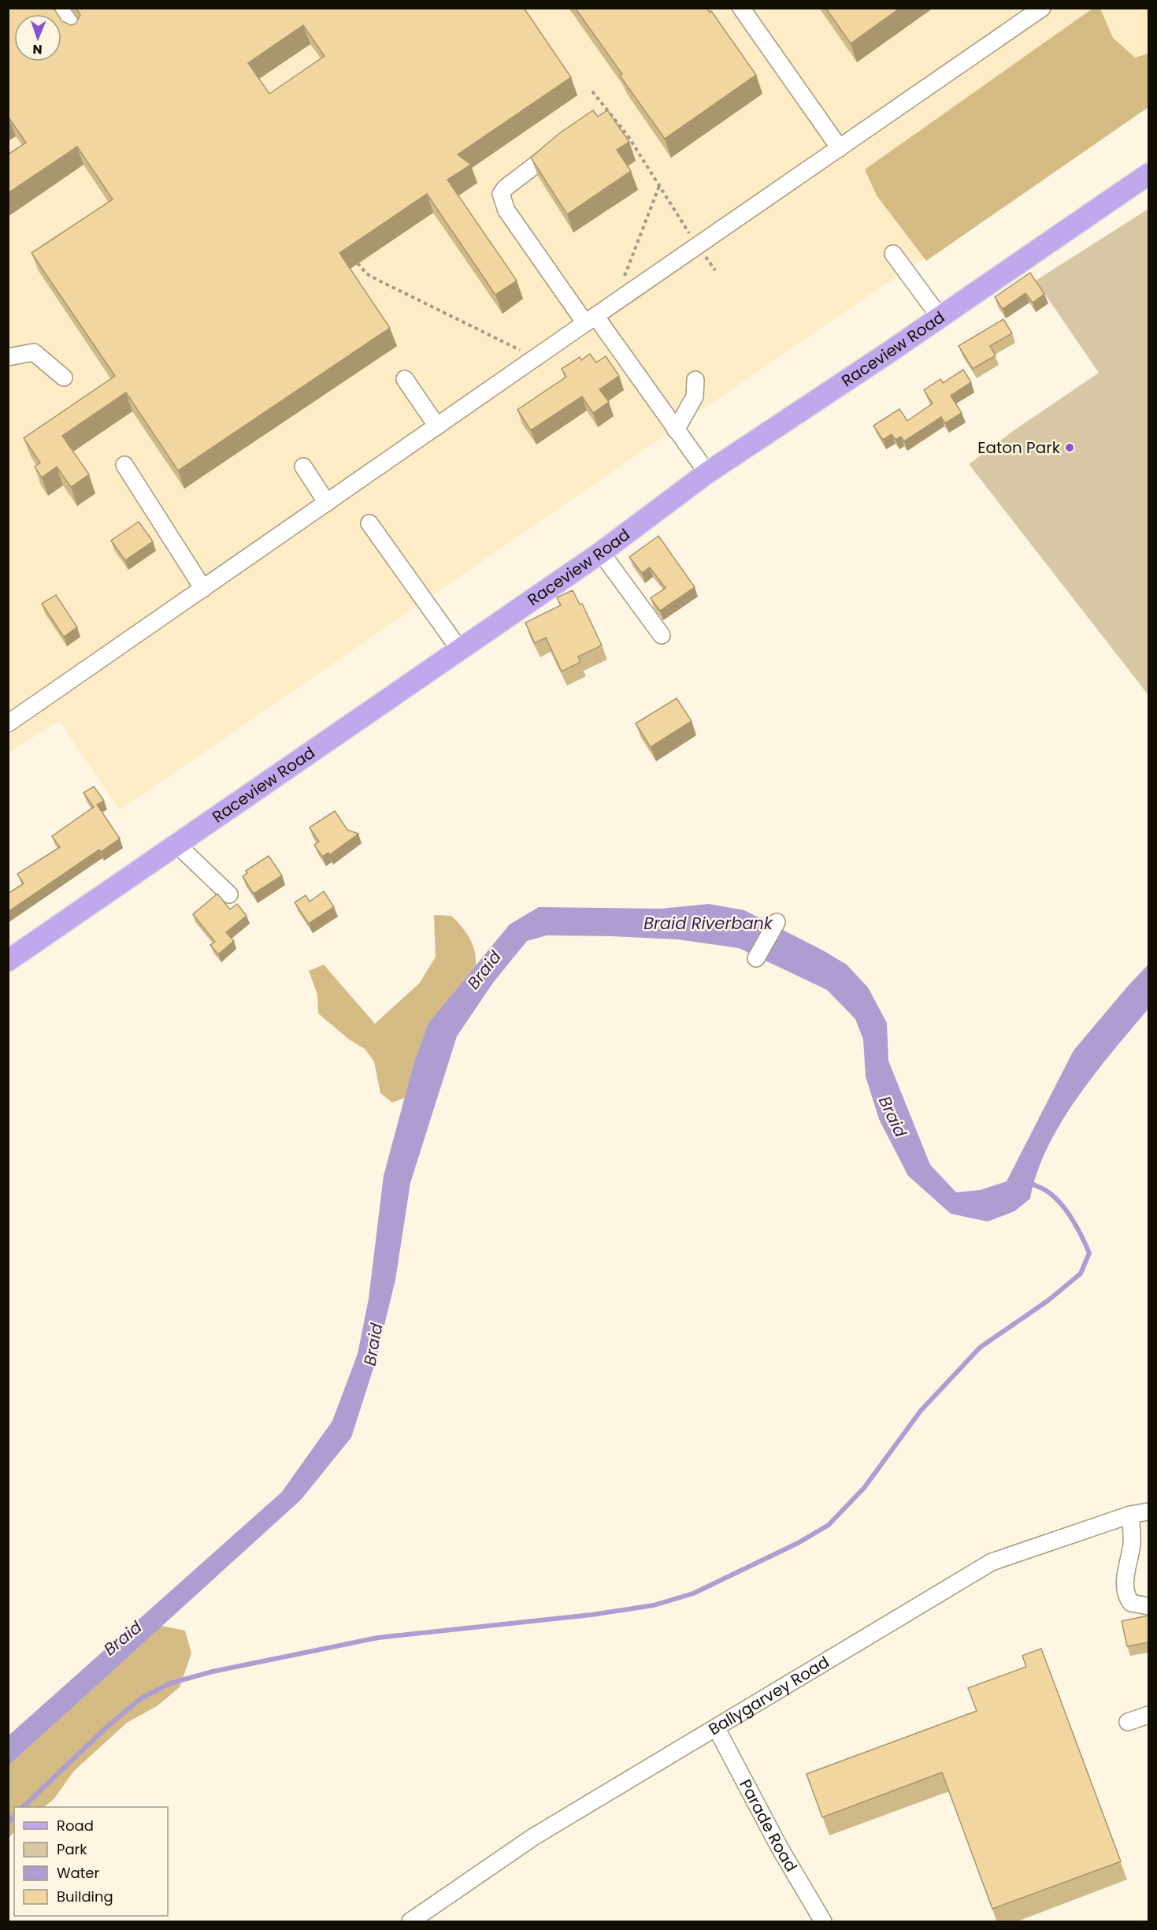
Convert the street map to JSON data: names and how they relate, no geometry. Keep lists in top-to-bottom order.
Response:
{
  "streets": {
    "main road": ["Raceview Road"],
    "street": ["Ballygarvey Road", "Parade Road"]
  },
  "crossings": [
    ["Ballygarvey Road", "Parade Road"]
  ],
  "water": ["Braid Riverbank", "Braid"],
  "places": ["Eaton Park"],
  "legend": [
    "Road",
    "Park",
    "Water",
    "Building"
  ],
  "north": "bottom"
}
